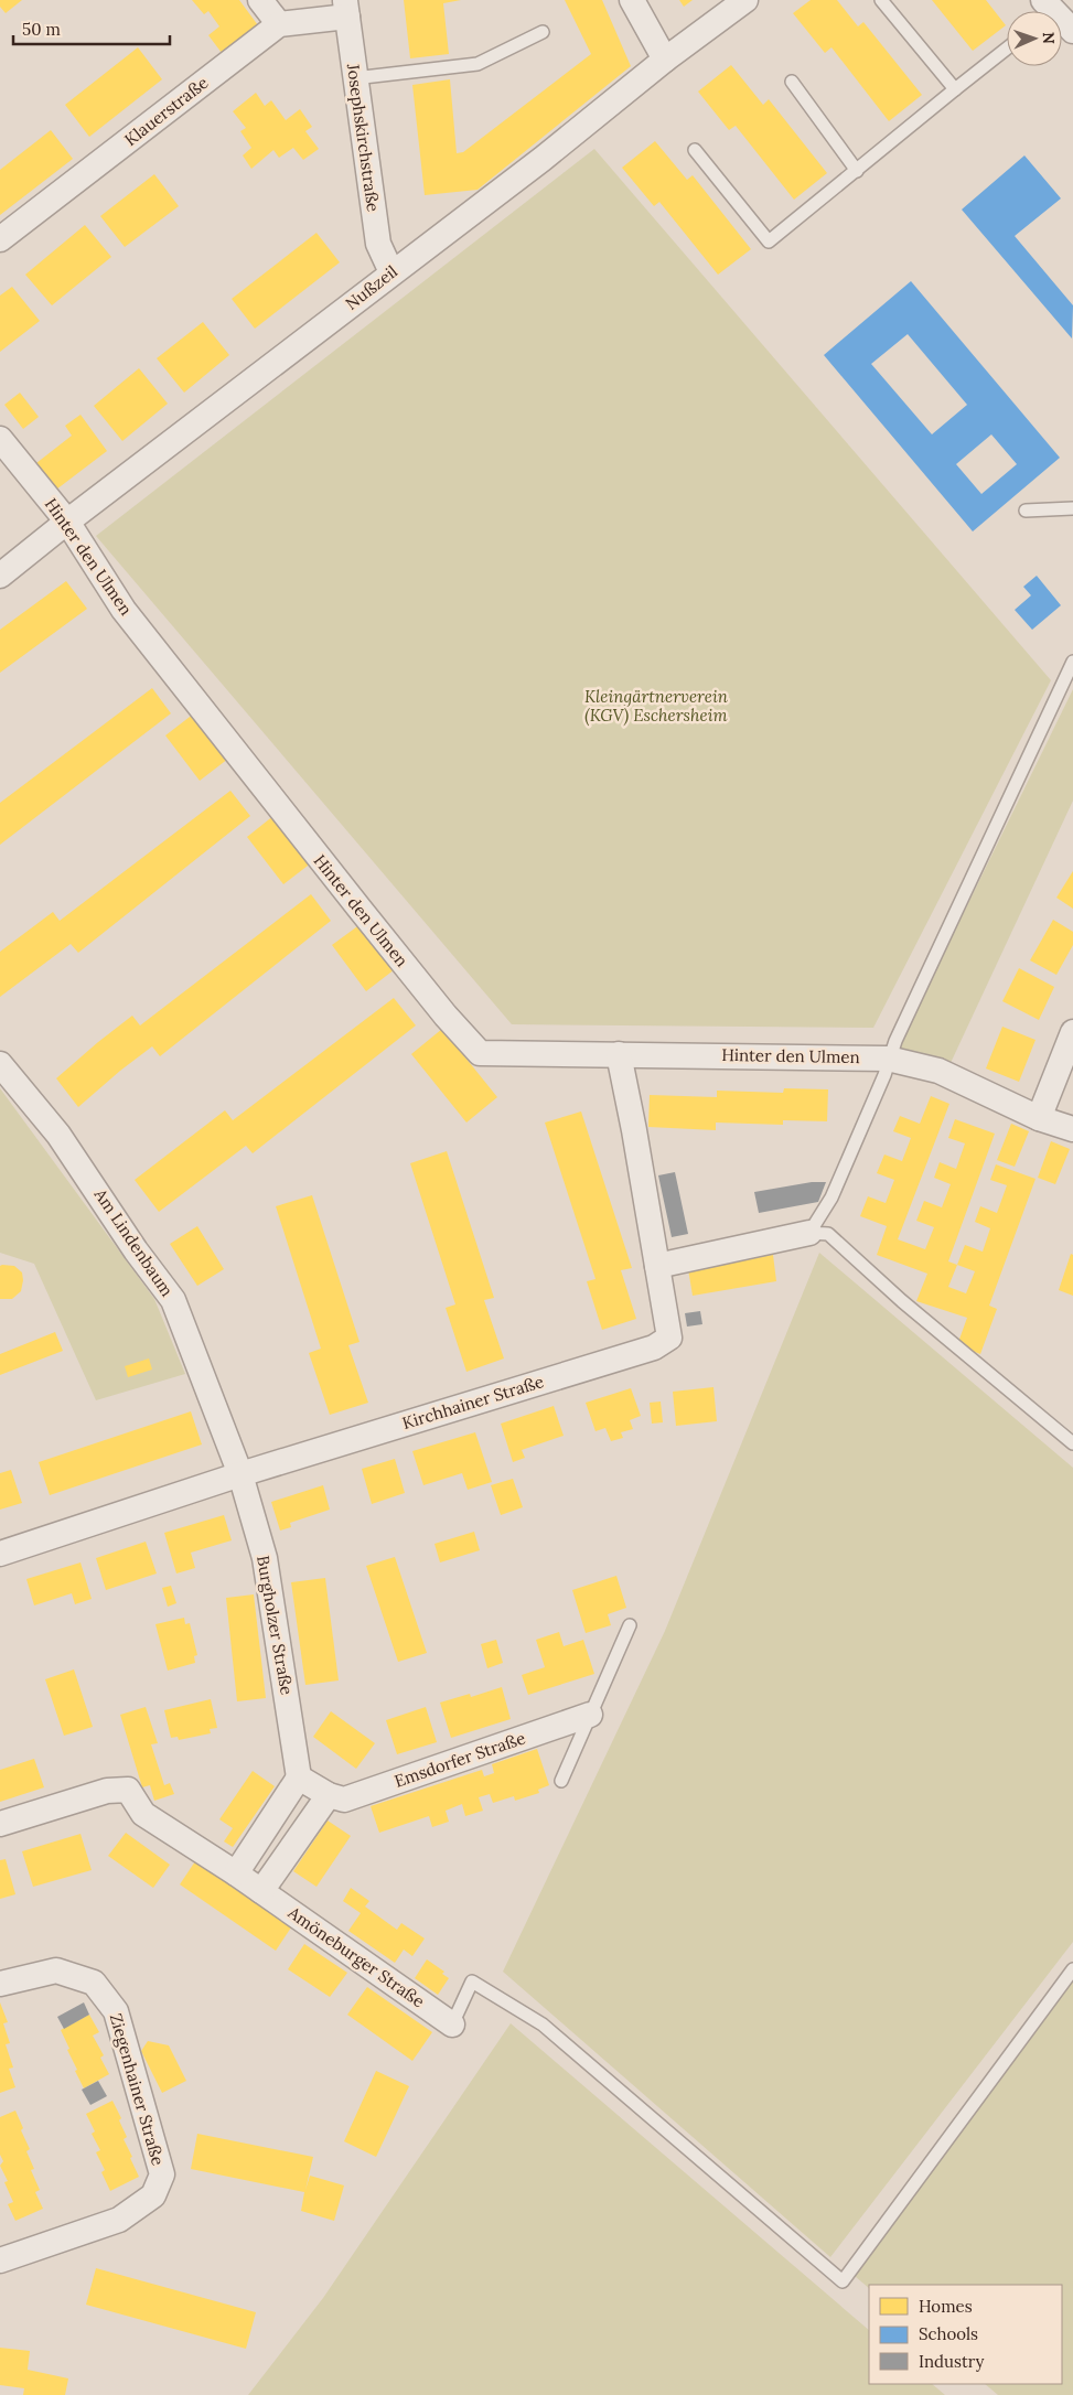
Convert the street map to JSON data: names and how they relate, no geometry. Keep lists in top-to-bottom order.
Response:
{
  "streets": {
    "street": [
      "Klauerstraße",
      "Josephskirchstraße",
      "Nußzeil",
      "Hinter den Ulmen",
      "Am Lindenbaum",
      "Kirchhainer Straße",
      "Burgholzer Straße",
      "Emsdorfer Straße",
      "Amöneburger Straße",
      "Ziegenhainer Straße"
    ]
  },
  "crossings": [
    ["Josephskirchstraße", "Nußzeil"],
    ["Nußzeil", "Hinter den Ulmen"],
    ["Hinter den Ulmen", "Kirchhainer Straße"],
    ["Am Lindenbaum", "Kirchhainer Straße"],
    ["Am Lindenbaum", "Burgholzer Straße"],
    ["Kirchhainer Straße", "Burgholzer Straße"]
  ],
  "parks": ["Kleingärtnerverein (KGV) Eschersheim"],
  "legend": ["Homes", "Schools", "Industry"],
  "scale_bar": "50 m",
  "north": "right"
}
